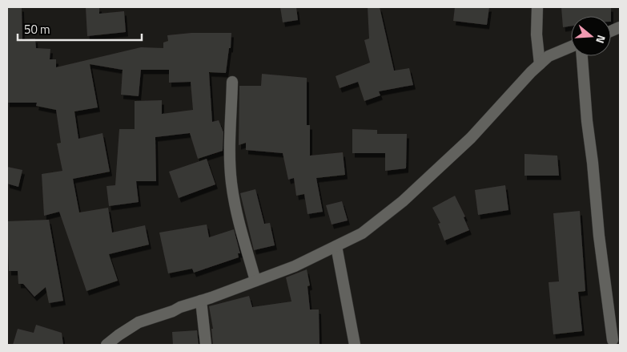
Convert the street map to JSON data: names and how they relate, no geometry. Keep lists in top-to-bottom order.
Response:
{
  "scale_bar": "50 m",
  "north": "right"
}
